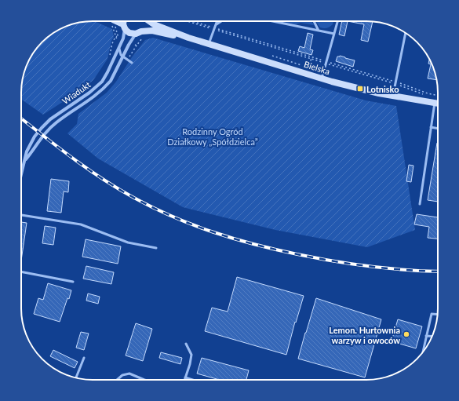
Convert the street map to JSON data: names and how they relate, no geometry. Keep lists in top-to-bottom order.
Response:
{
  "streets": {
    "main road": ["Bielska"],
    "street": ["Wiadukt"]
  },
  "crossings": [
    ["Bielska", "Wiadukt"]
  ],
  "parks": ["Rodzinny Ogród Działkowy „Spółdzielca”"],
  "places": {
    "transit": ["Lotnisko"],
    "other": ["Lemon. Hurtownia warzyw i owoców"]
  }
}
